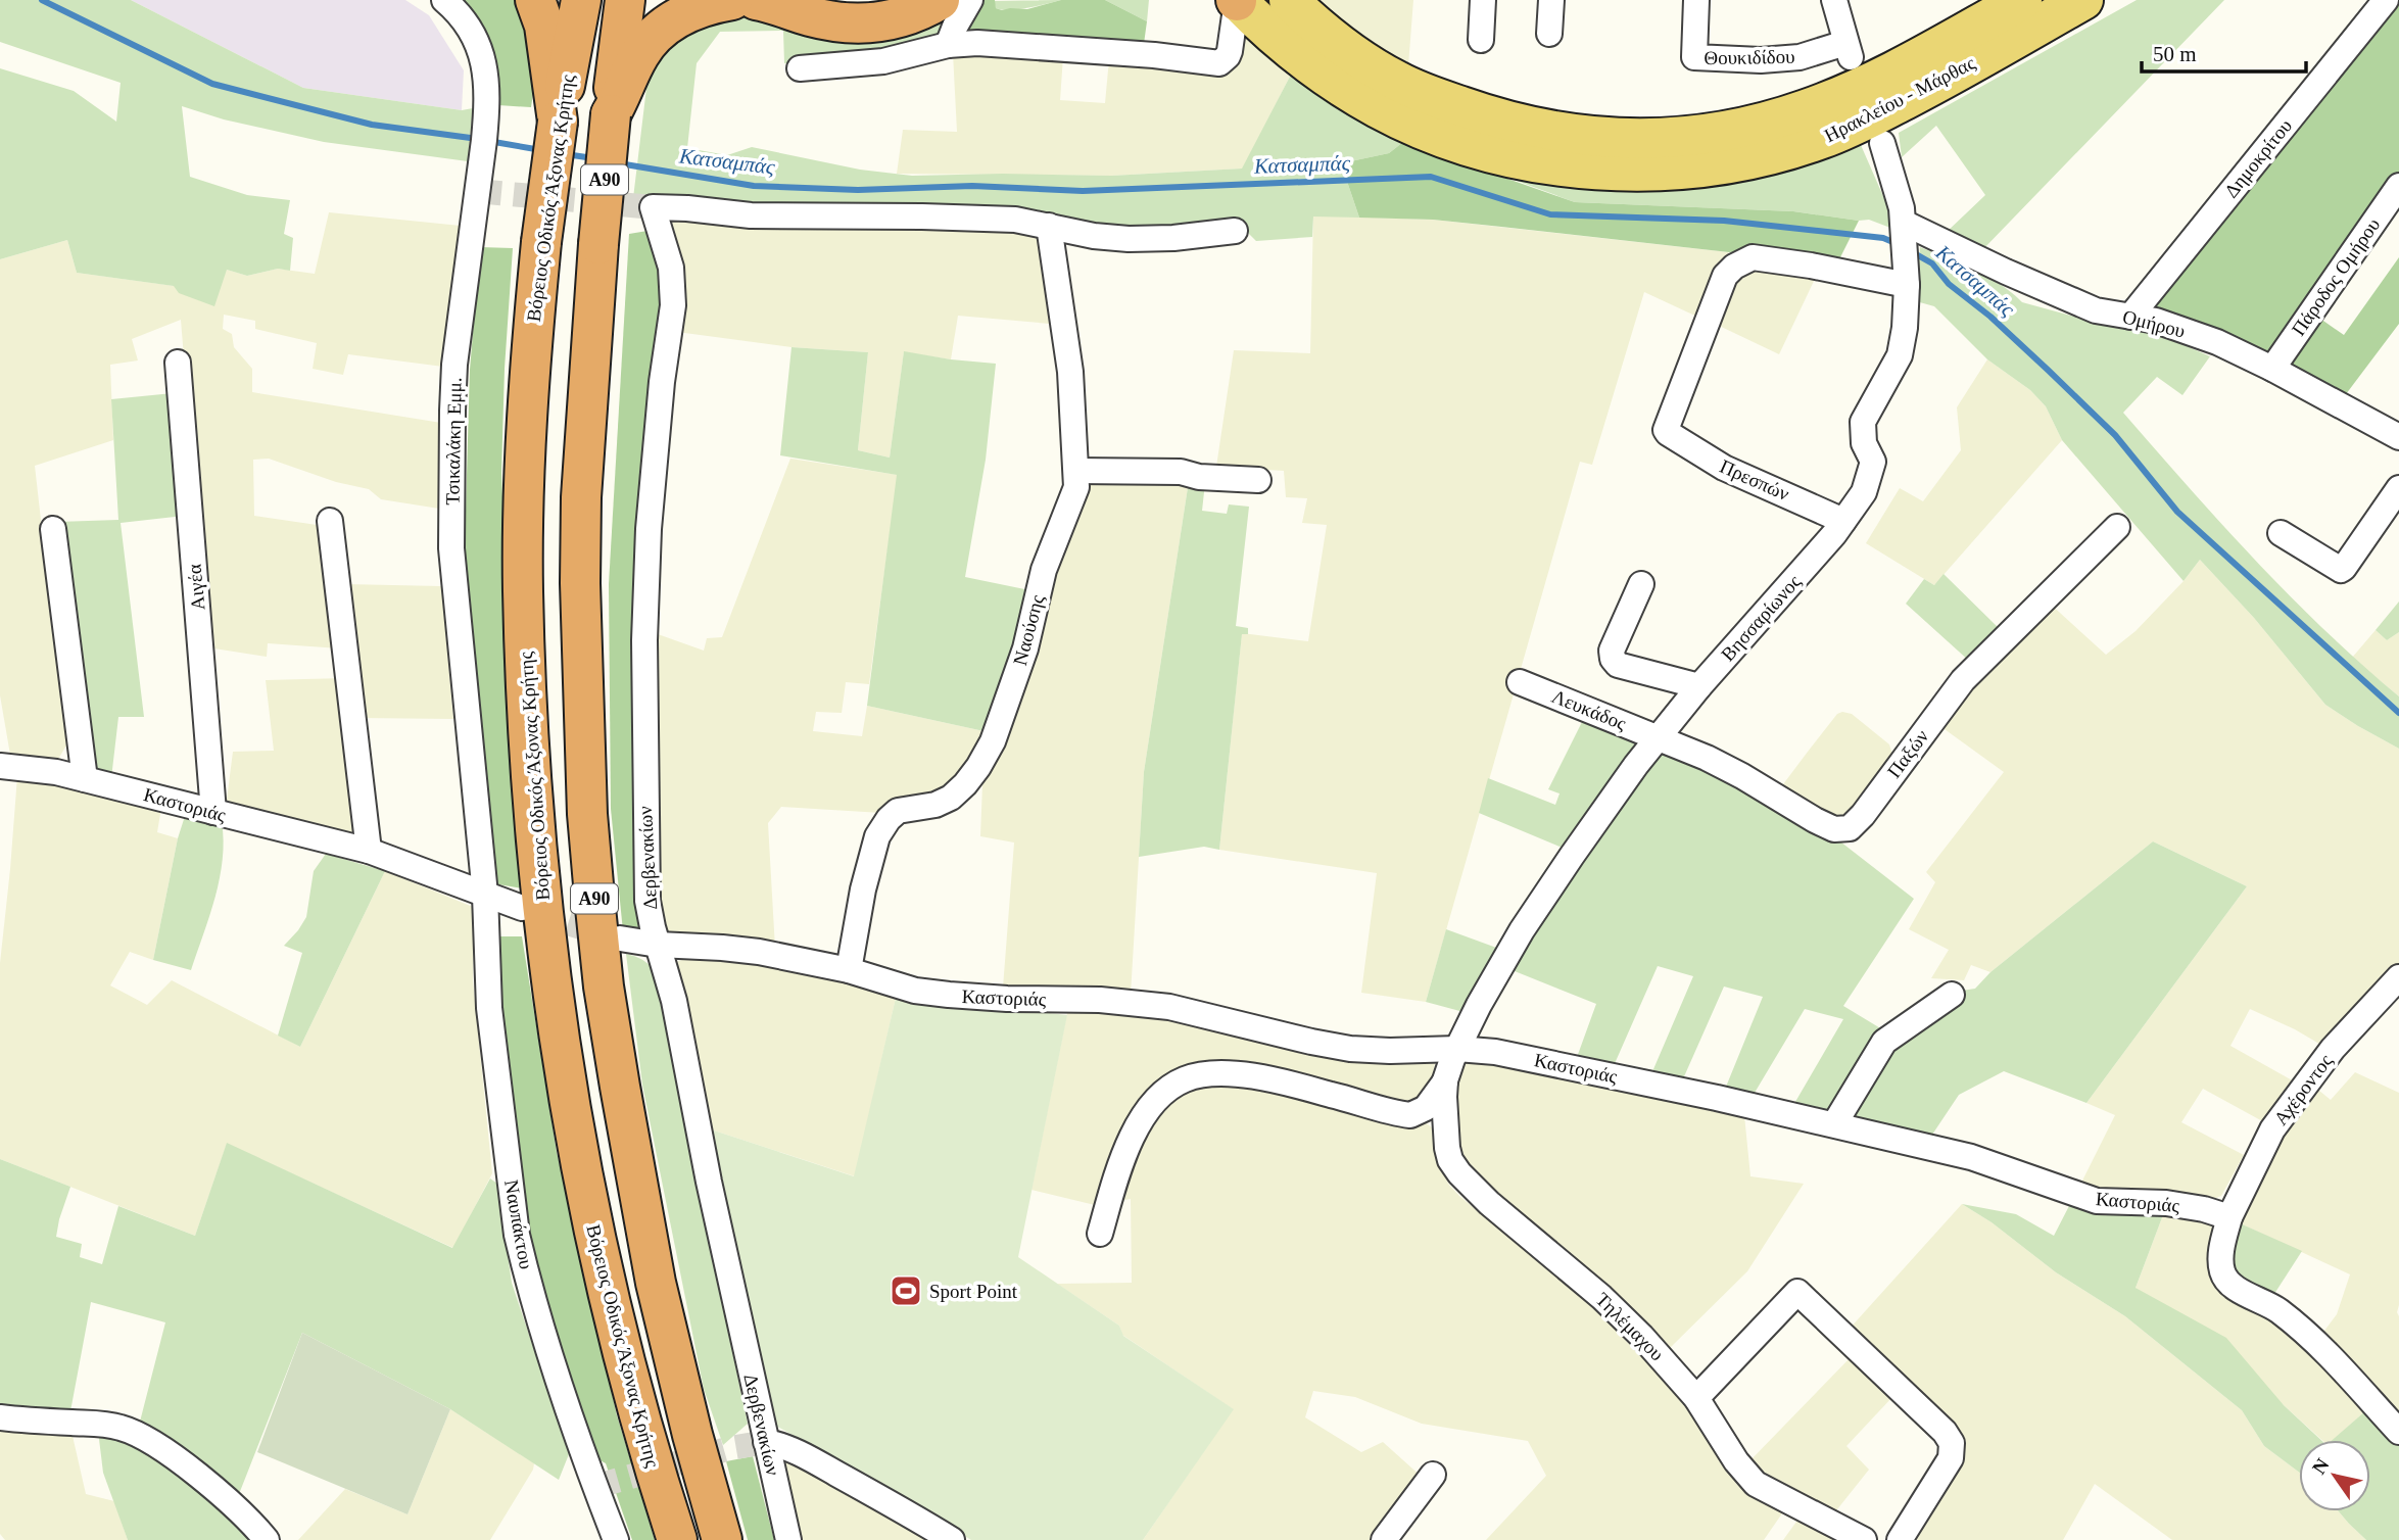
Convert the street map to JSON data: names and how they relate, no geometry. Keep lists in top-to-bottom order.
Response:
{
  "streets": {
    "highway": ["Α90", "Βόρειος Οδικός Άξονας Κρήτης"],
    "main road": ["Ηρακλείου - Μάρθας"],
    "street": [
      "Θουκιδίδου",
      "Δημοκρίτου",
      "Πάροδος Ομήρου",
      "Ομήρου",
      "Τσικαλάκη Εμμ.",
      "Πρεσπών",
      "Αιγέα",
      "Βησσαρίωνος",
      "Ναούσης",
      "Λευκάδος",
      "Παξών",
      "Καστοριάς",
      "Δερβενακίων",
      "Αχέροντος",
      "Ναυπάκτου",
      "Τηλέμαχου"
    ]
  },
  "crossings": [
    ["Δημοκρίτου", "Ομήρου"],
    ["Πάροδος Ομήρου", "Ομήρου"],
    ["Ομήρου", "Βησσαρίωνος"],
    ["Τσικαλάκη Εμμ.", "Καστοριάς"],
    ["Τσικαλάκη Εμμ.", "Ναυπάκτου"],
    ["Πρεσπών", "Βησσαρίωνος"],
    ["Αιγέα", "Καστοριάς"],
    ["Βησσαρίωνος", "Λευκάδος"],
    ["Βησσαρίωνος", "Παξών"],
    ["Βησσαρίωνος", "Καστοριάς"],
    ["Βησσαρίωνος", "Τηλέμαχου"],
    ["Ναούσης", "Καστοριάς"],
    ["Ναούσης", "Δερβενακίων"],
    ["Λευκάδος", "Παξών"],
    ["Καστοριάς", "Δερβενακίων"],
    ["Καστοριάς", "Αχέροντος"],
    ["Καστοριάς", "Ναυπάκτου"],
    ["Καστοριάς", "Τηλέμαχου"]
  ],
  "water": ["Κατσαμπάς"],
  "places": {
    "sports": ["Sport Point"]
  },
  "scale_bar": "50 m",
  "north": "top left"
}
